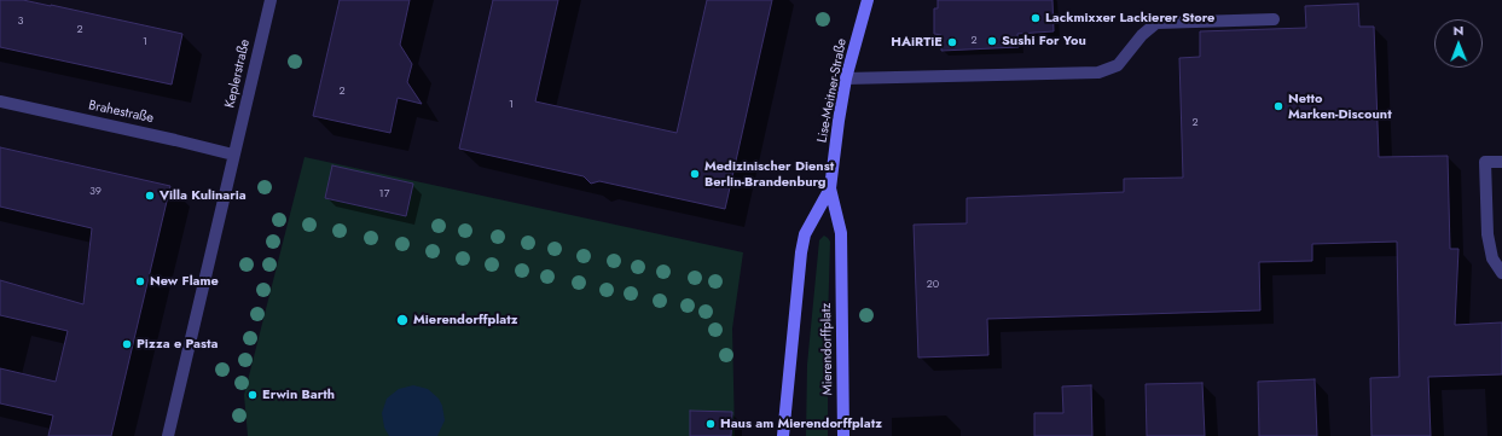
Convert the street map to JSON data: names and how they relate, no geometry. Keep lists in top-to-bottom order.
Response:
{
  "streets": {
    "main road": ["Lise-Meitner-Straße", "Mierendorffplatz"],
    "street": ["Keplerstraße", "Brahestraße"]
  },
  "crossings": [
    ["Keplerstraße", "Brahestraße"],
    ["Lise-Meitner-Straße", "Mierendorffplatz"]
  ],
  "places": [
    "Lackmixxer Lackierer Store",
    "Sushi For You",
    "HAiRTiE",
    "Netto Marken-Discount",
    "Medizinischer Dienst Berlin-Brandenburg",
    "Villa Kulinaria",
    "New Flame",
    "Mierendorffplatz",
    "Pizza e Pasta",
    "Erwin Barth",
    "Haus am Mierendorffplatz"
  ],
  "house_numbers": [
    "3",
    "2",
    "2",
    "1",
    "2",
    "1",
    "2",
    "39",
    "17",
    "20"
  ],
  "north": "top"
}
